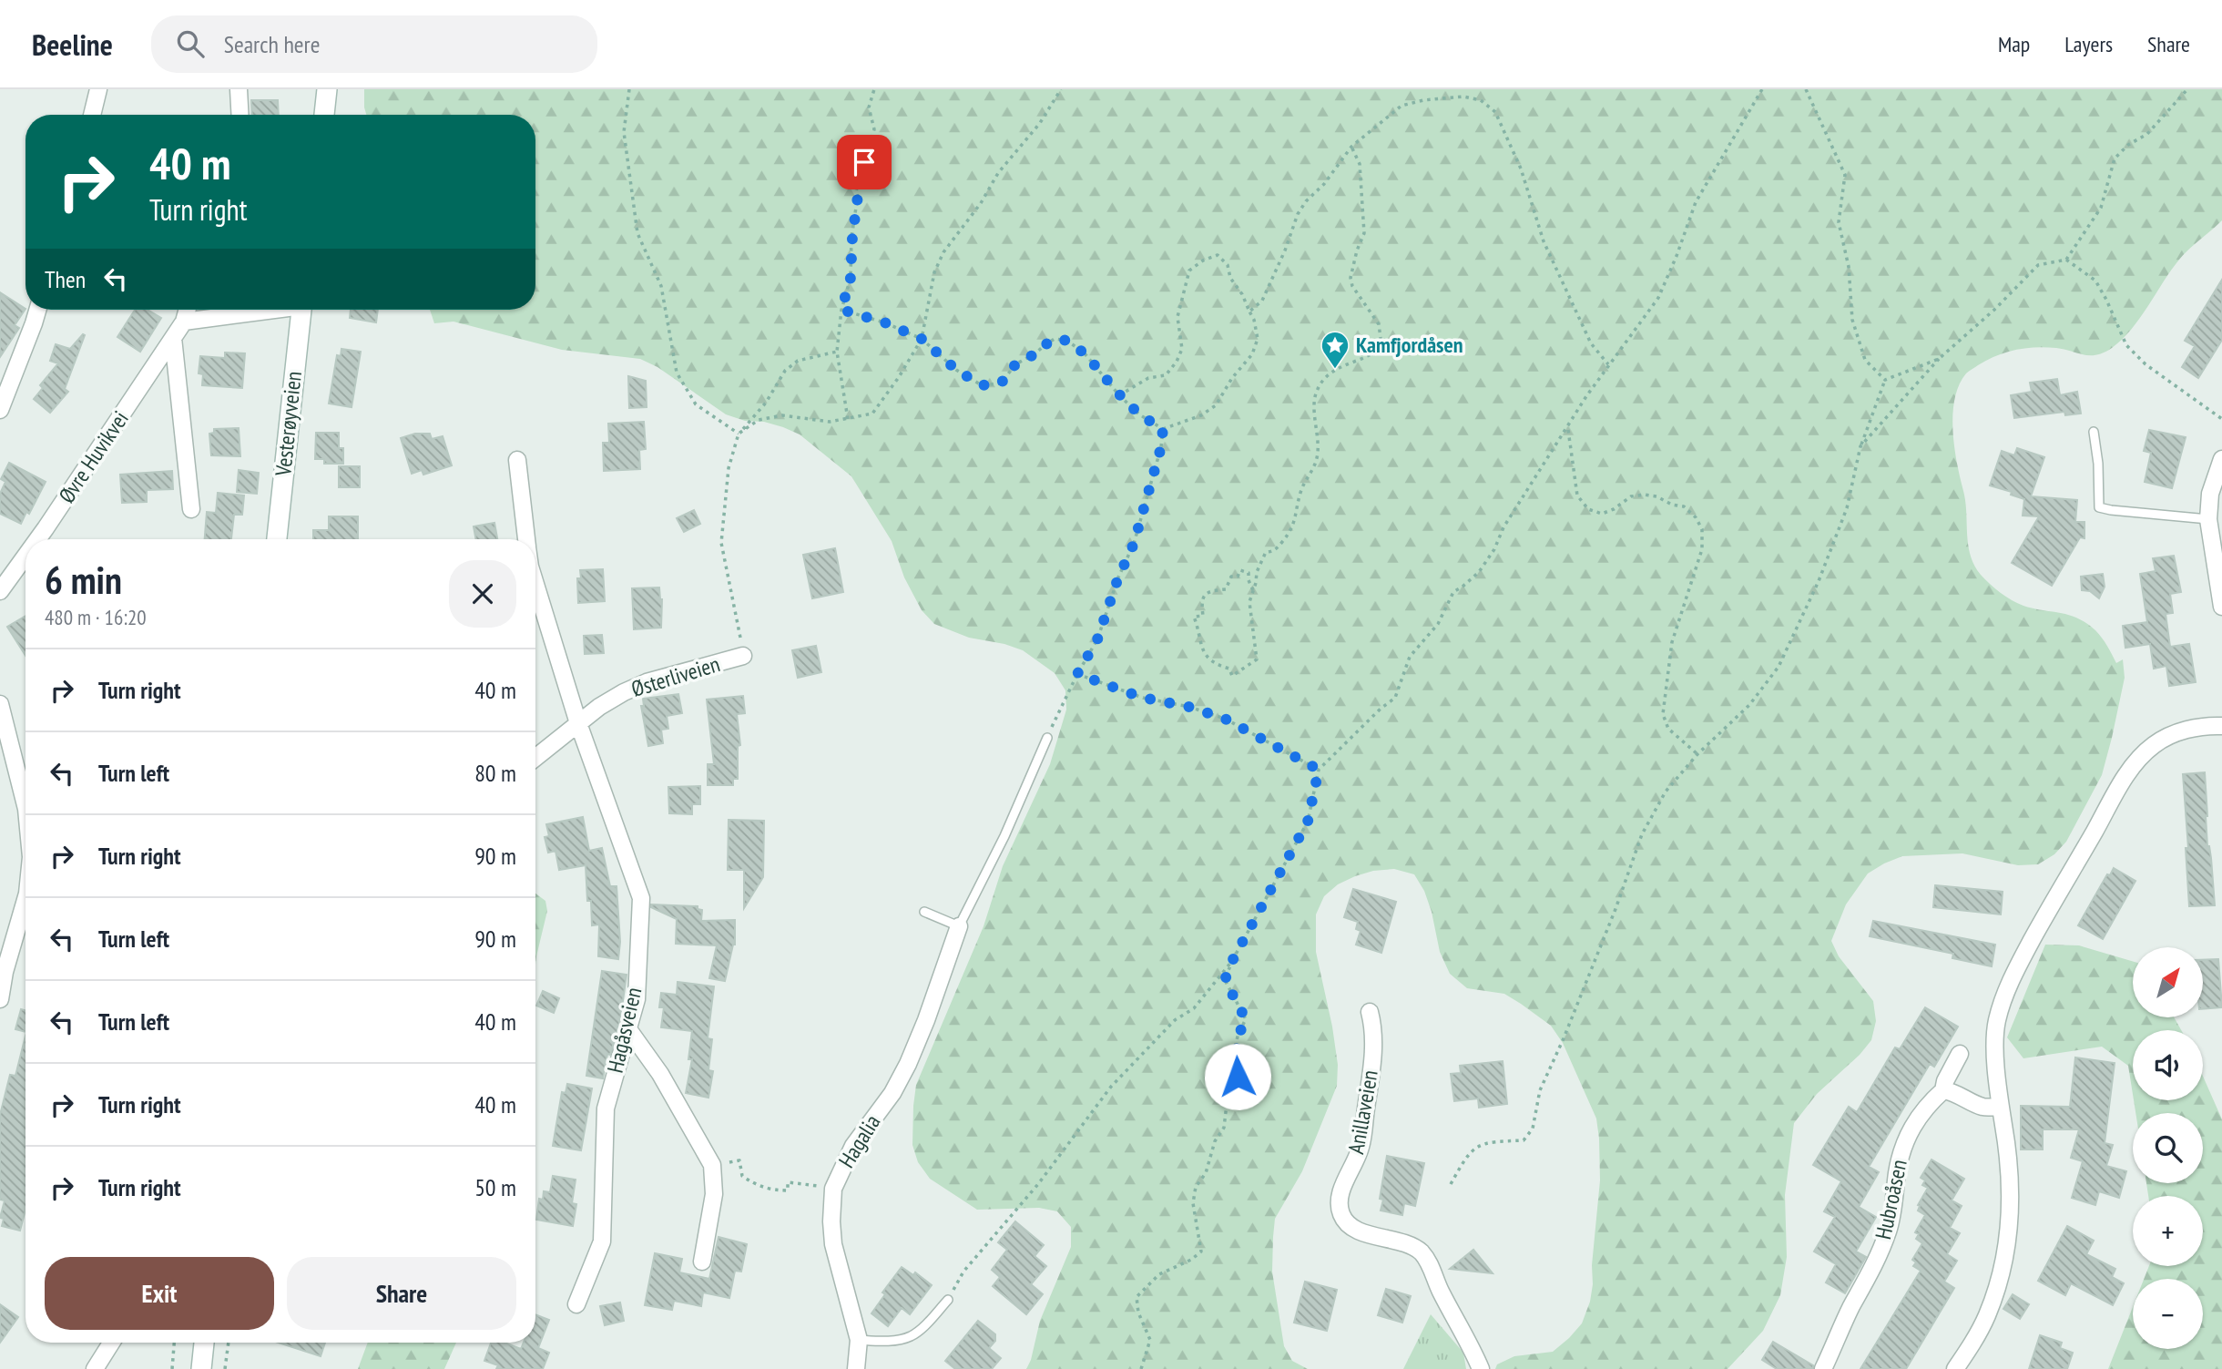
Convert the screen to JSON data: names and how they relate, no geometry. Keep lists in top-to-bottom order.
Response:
{
  "streets": {
    "main road": ["Vesterøyveien"],
    "street": [
      "Øvre Huvikvei",
      "Østerliveien",
      "Hagåsveien",
      "Anillaveien",
      "Hagalia",
      "Hubroåsen"
    ]
  },
  "crossings": [
    ["Østerliveien", "Hagåsveien"]
  ],
  "places": {
    "place": ["Kamfjordåsen"]
  },
  "north": "top right",
  "page": {
    "header": "Beeline",
    "search": "Search here",
    "nav": ["Map", "Layers", "Share"],
    "turn": ["40 m", "Turn right"],
    "then": "Then",
    "heading": ["6 min", "480 m · 16:20"],
    "list": [
      {
        "name": "Turn right",
        "value": "40 m"
      },
      {
        "name": "Turn left",
        "value": "80 m"
      },
      {
        "name": "Turn right",
        "value": "90 m"
      },
      {
        "name": "Turn left",
        "value": "90 m"
      },
      {
        "name": "Turn left",
        "value": "40 m"
      },
      {
        "name": "Turn right",
        "value": "40 m"
      },
      {
        "name": "Turn right",
        "value": "50 m"
      }
    ],
    "map_buttons": ["+", "−"],
    "buttons": ["Exit", "Share"]
  }
}
